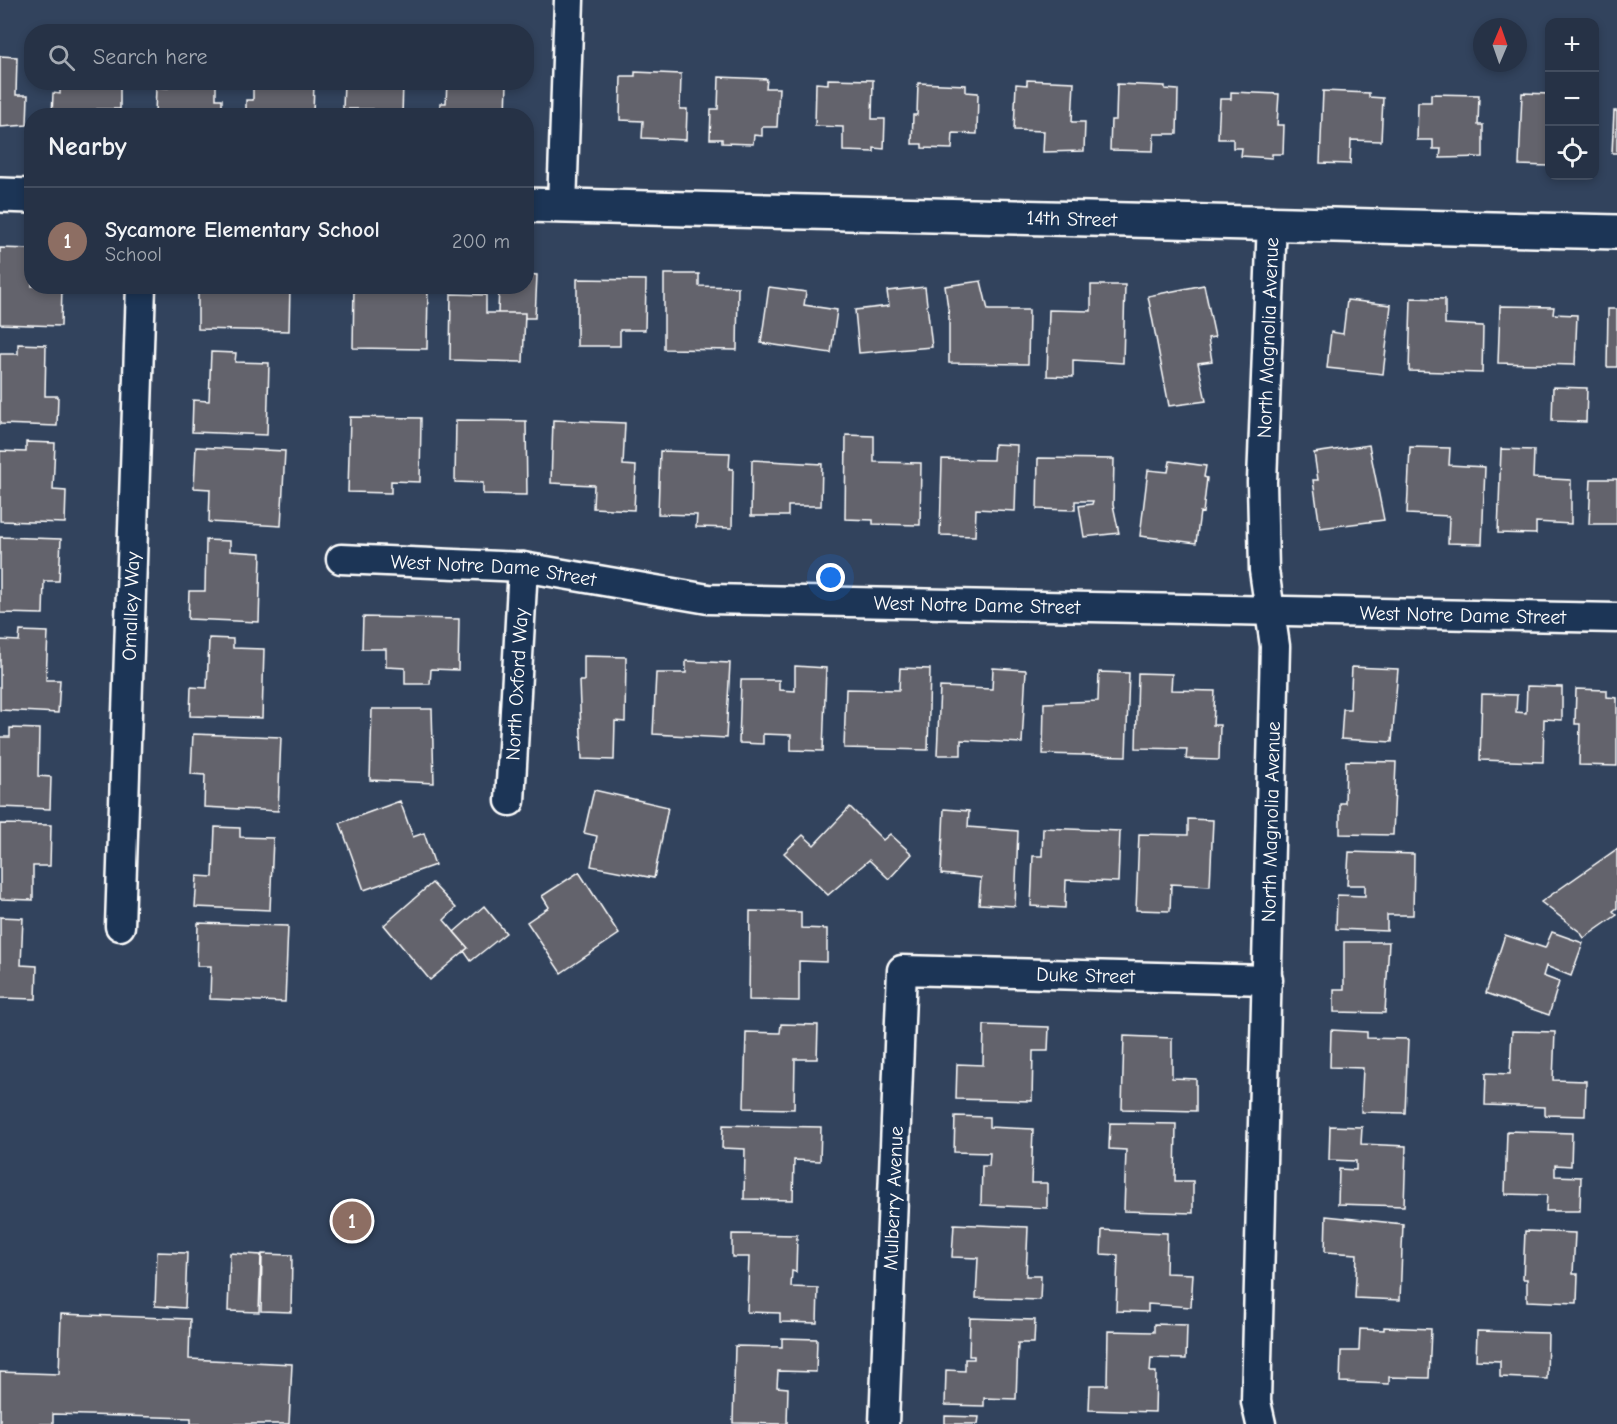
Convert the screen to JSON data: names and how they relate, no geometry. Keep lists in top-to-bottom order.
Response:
{
  "streets": {
    "street": [
      "14th Street",
      "North Magnolia Avenue",
      "West Notre Dame Street",
      "Omalley Way",
      "North Oxford Way",
      "Duke Street",
      "Mulberry Avenue"
    ]
  },
  "crossings": [
    ["14th Street", "North Magnolia Avenue"],
    ["North Magnolia Avenue", "West Notre Dame Street"],
    ["North Magnolia Avenue", "Duke Street"],
    ["West Notre Dame Street", "North Oxford Way"],
    ["Duke Street", "Mulberry Avenue"]
  ],
  "north": "top",
  "page": {
    "map_buttons": ["+", "−"],
    "search": "Search here",
    "heading": "Nearby",
    "list": [
      {
        "mark": "1",
        "name": "Sycamore Elementary School",
        "note": "School",
        "value": "200 m"
      }
    ],
    "pins": "1"
  }
}
